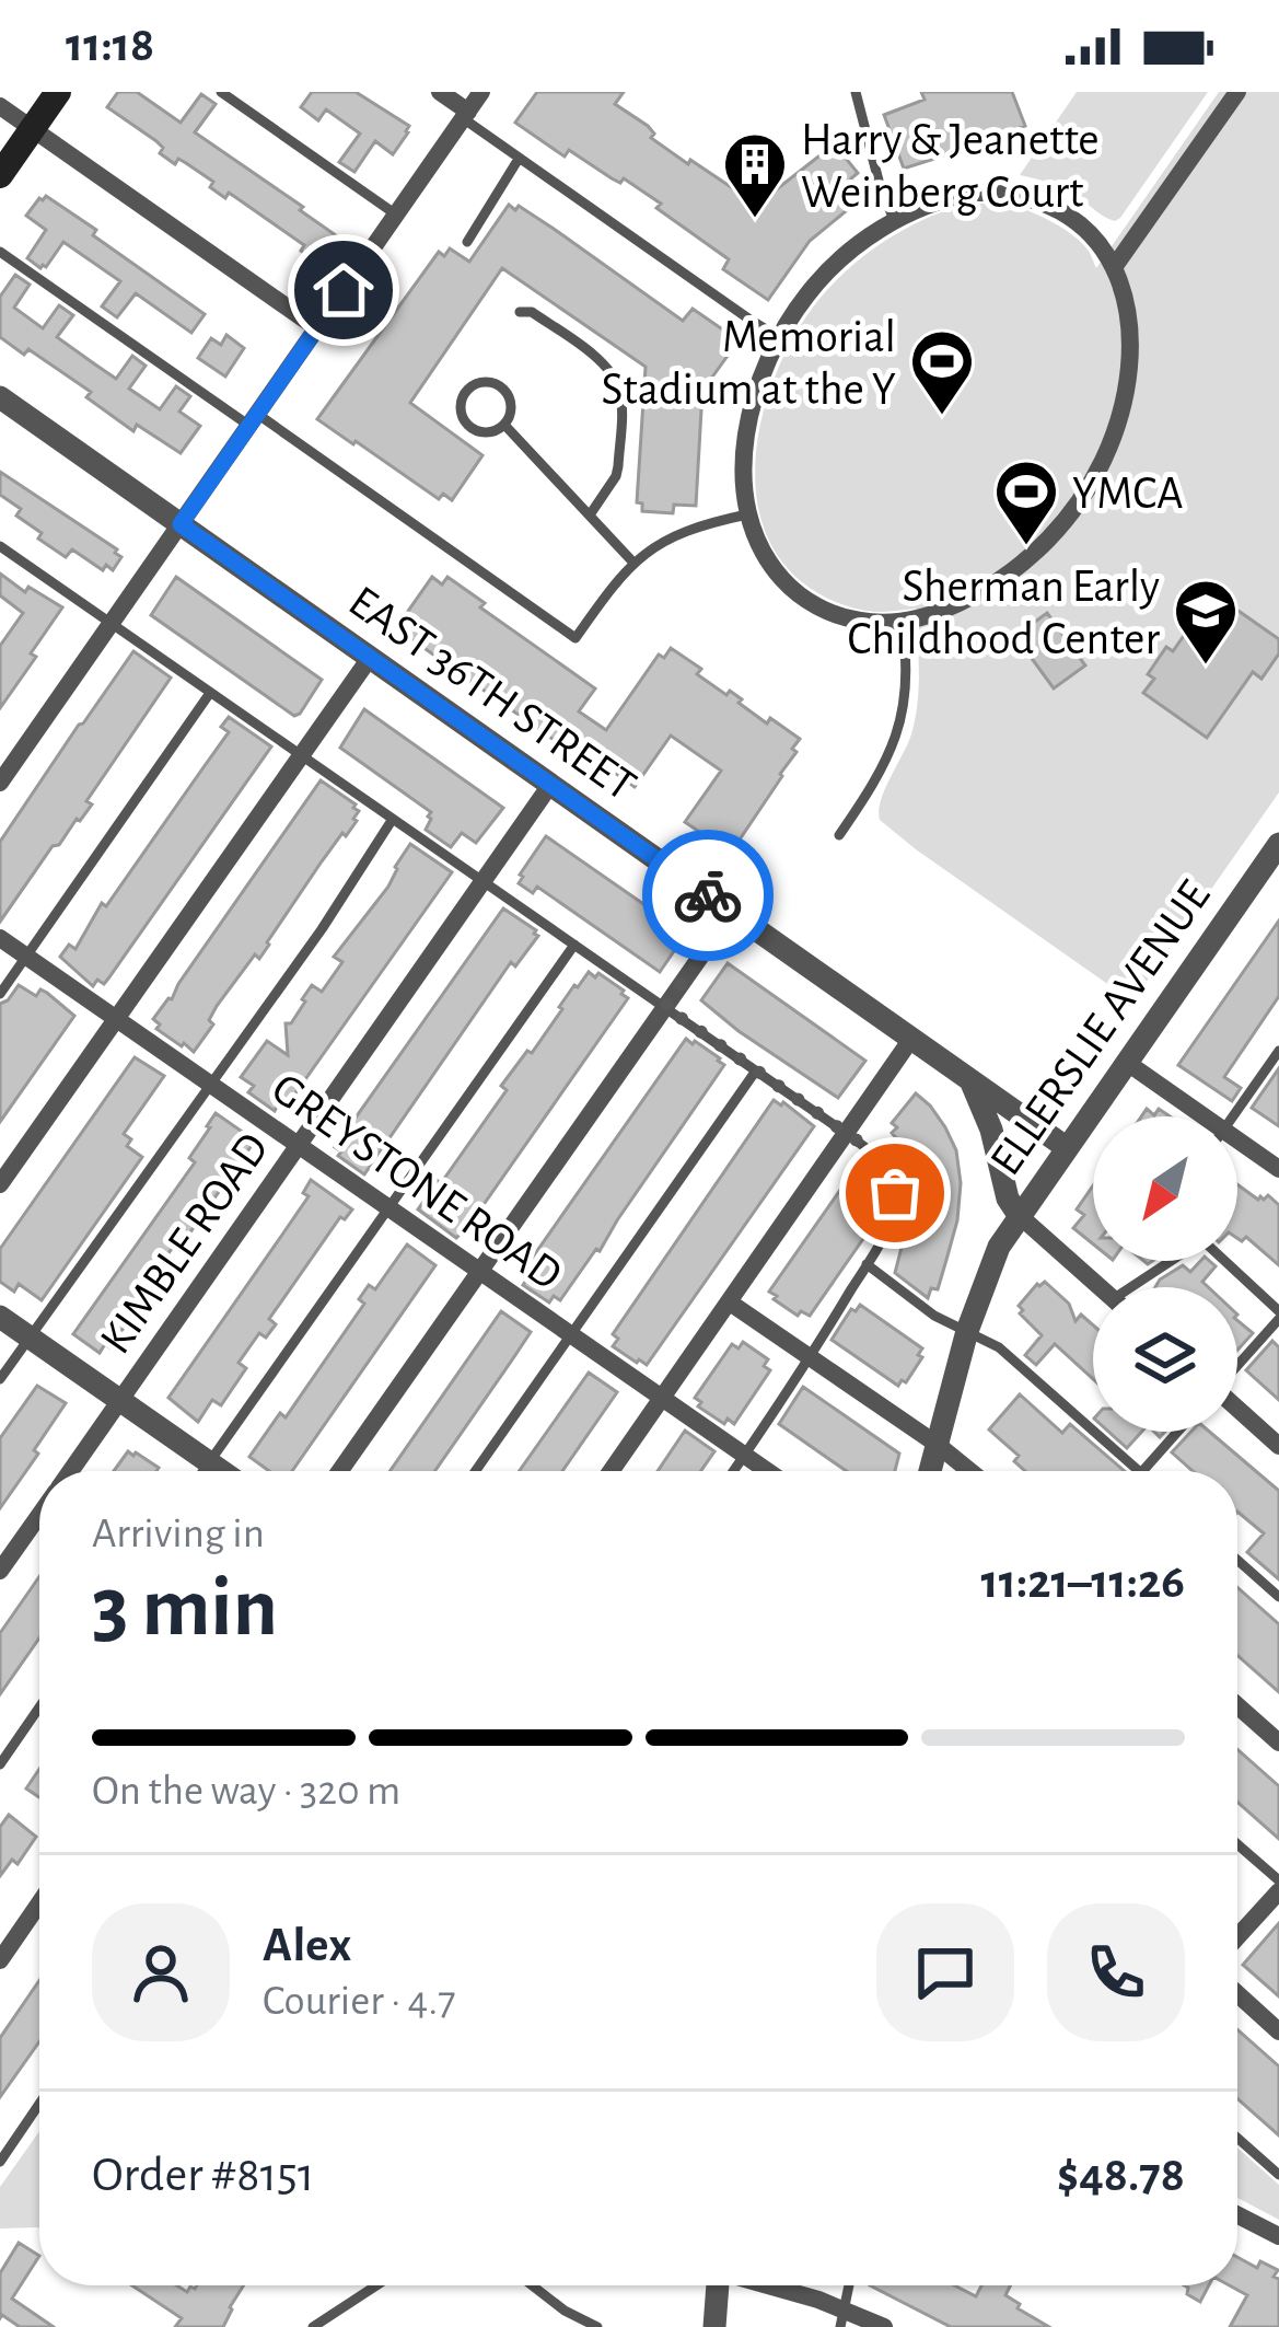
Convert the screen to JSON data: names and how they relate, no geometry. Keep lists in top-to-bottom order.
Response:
{
  "streets": {
    "street": [
      "EAST 36TH STREET",
      "ELLERSLIE AVENUE",
      "GREYSTONE ROAD",
      "KIMBLE ROAD"
    ]
  },
  "crossings": [
    ["EAST 36TH STREET", "ELLERSLIE AVENUE"],
    ["EAST 36TH STREET", "KIMBLE ROAD"],
    ["GREYSTONE ROAD", "KIMBLE ROAD"]
  ],
  "places": {
    "building": ["Harry & Jeanette Weinberg Court"],
    "sports": ["Memorial Stadium at the Y", "YMCA"],
    "school or university": ["Sherman Early Childhood Center"]
  },
  "north": "bottom left",
  "page": {
    "status": "11:18",
    "heading": ["3 min", "Arriving in", "11:21–11:26"],
    "panel": [
      "Alex",
      "Courier · 4.7",
      "Order #8151",
      "$48.78"
    ],
    "bar": "On the way · 320 m"
  }
}
